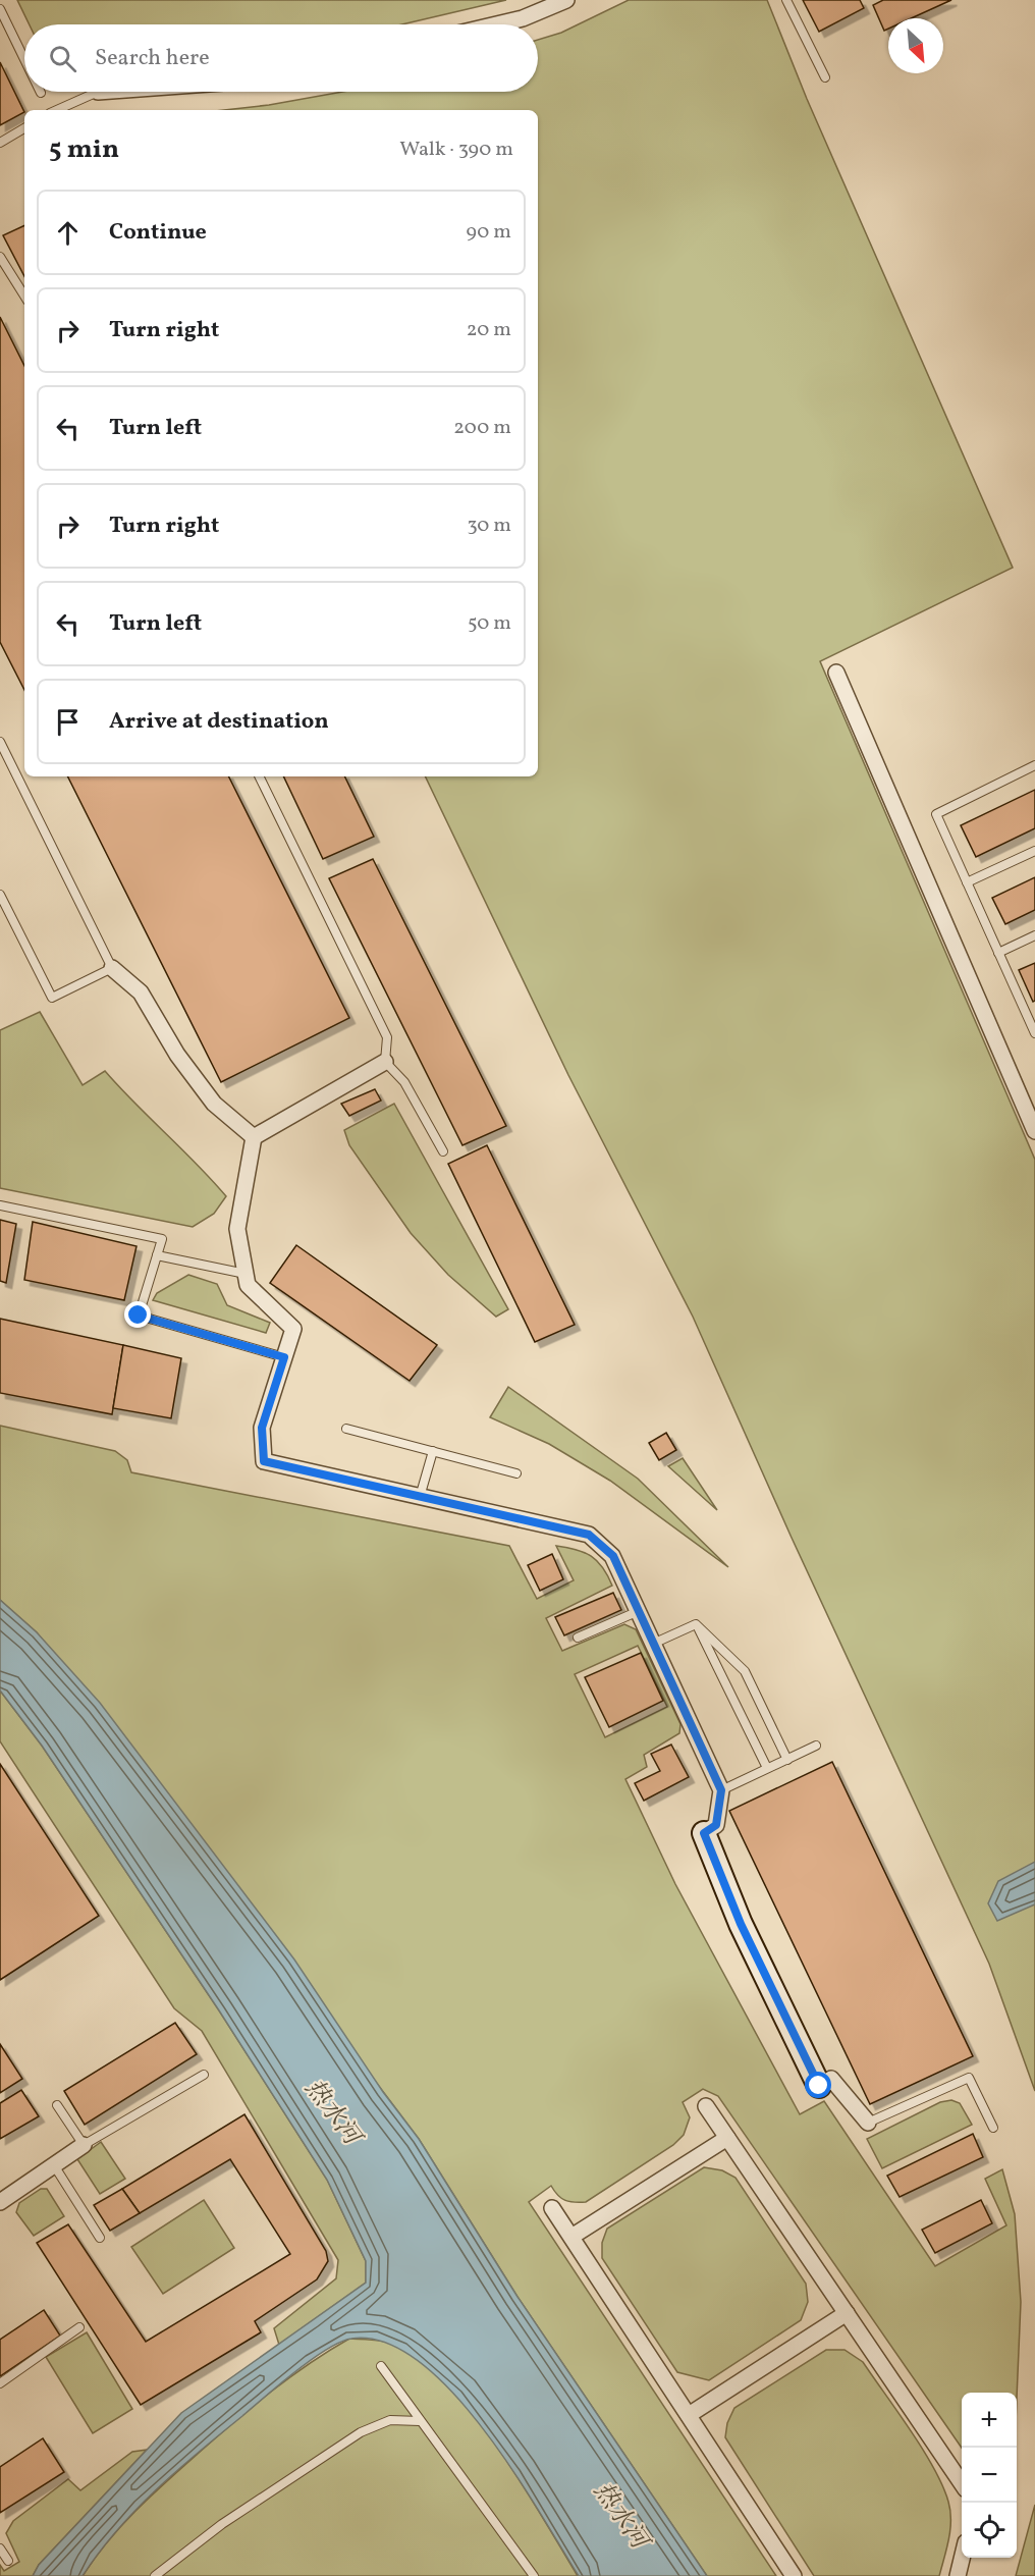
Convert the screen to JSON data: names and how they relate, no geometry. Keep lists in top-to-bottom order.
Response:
{
  "water": ["热水河"],
  "north": "bottom right",
  "page": {
    "search": "Search here",
    "heading": ["5 min", "Walk · 390 m"],
    "list": [
      ["Continue", "90 m"],
      ["Turn right", "20 m"],
      ["Turn left", "200 m"],
      ["Turn right", "30 m"],
      ["Turn left", "50 m"],
      "Arrive at destination"
    ],
    "map_buttons": ["+", "−"]
  }
}
